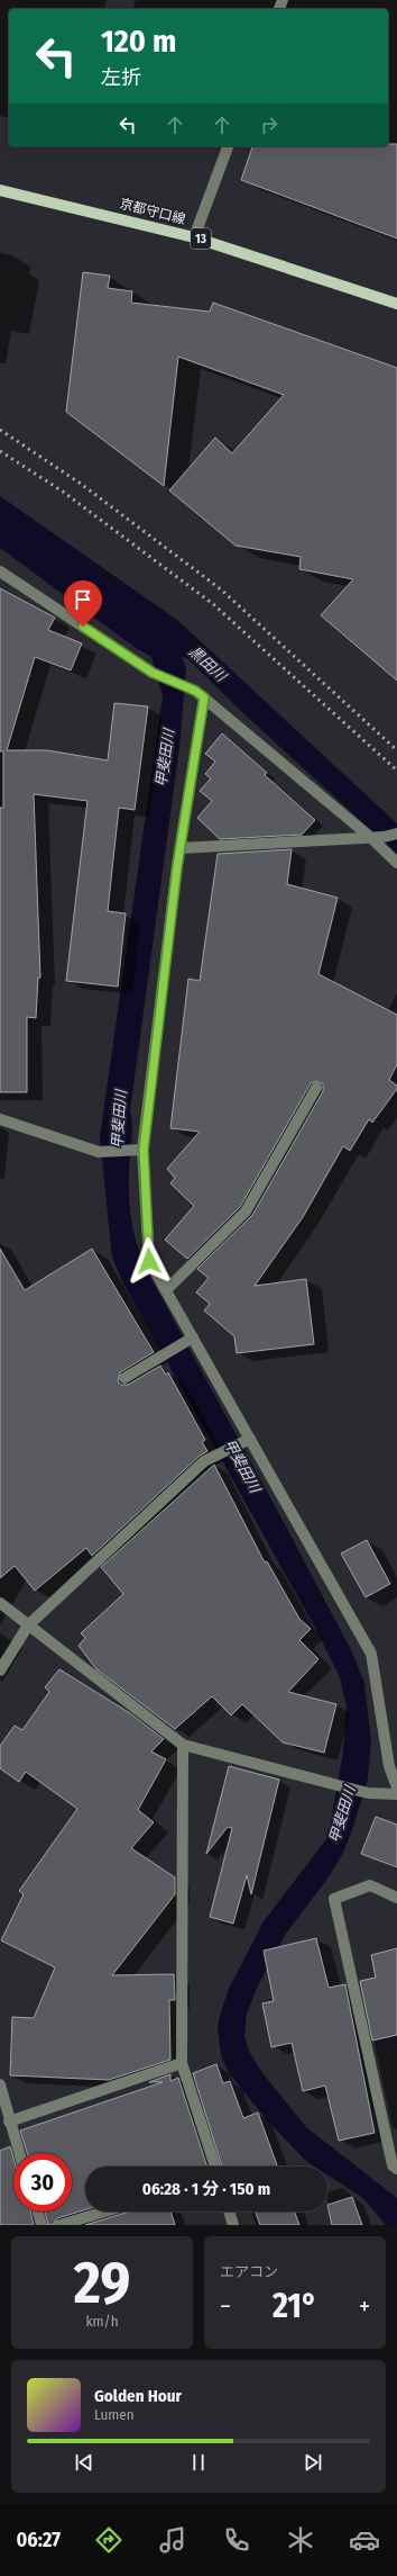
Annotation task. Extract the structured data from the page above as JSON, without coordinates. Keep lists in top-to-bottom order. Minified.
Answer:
{"streets":{"main road":["京都守口線","13"]},"water":["黒田川","甲斐田川"],"page":{"turn":["120 m","左折"],"limit":"30","trip":"06:28 · 1 分 · 150 m","tile":[["29","km/h"],"エアコン"],"heat":["−","21°","+"],"song":["Golden Hour","Lumen"],"tabs":"06:27"}}
